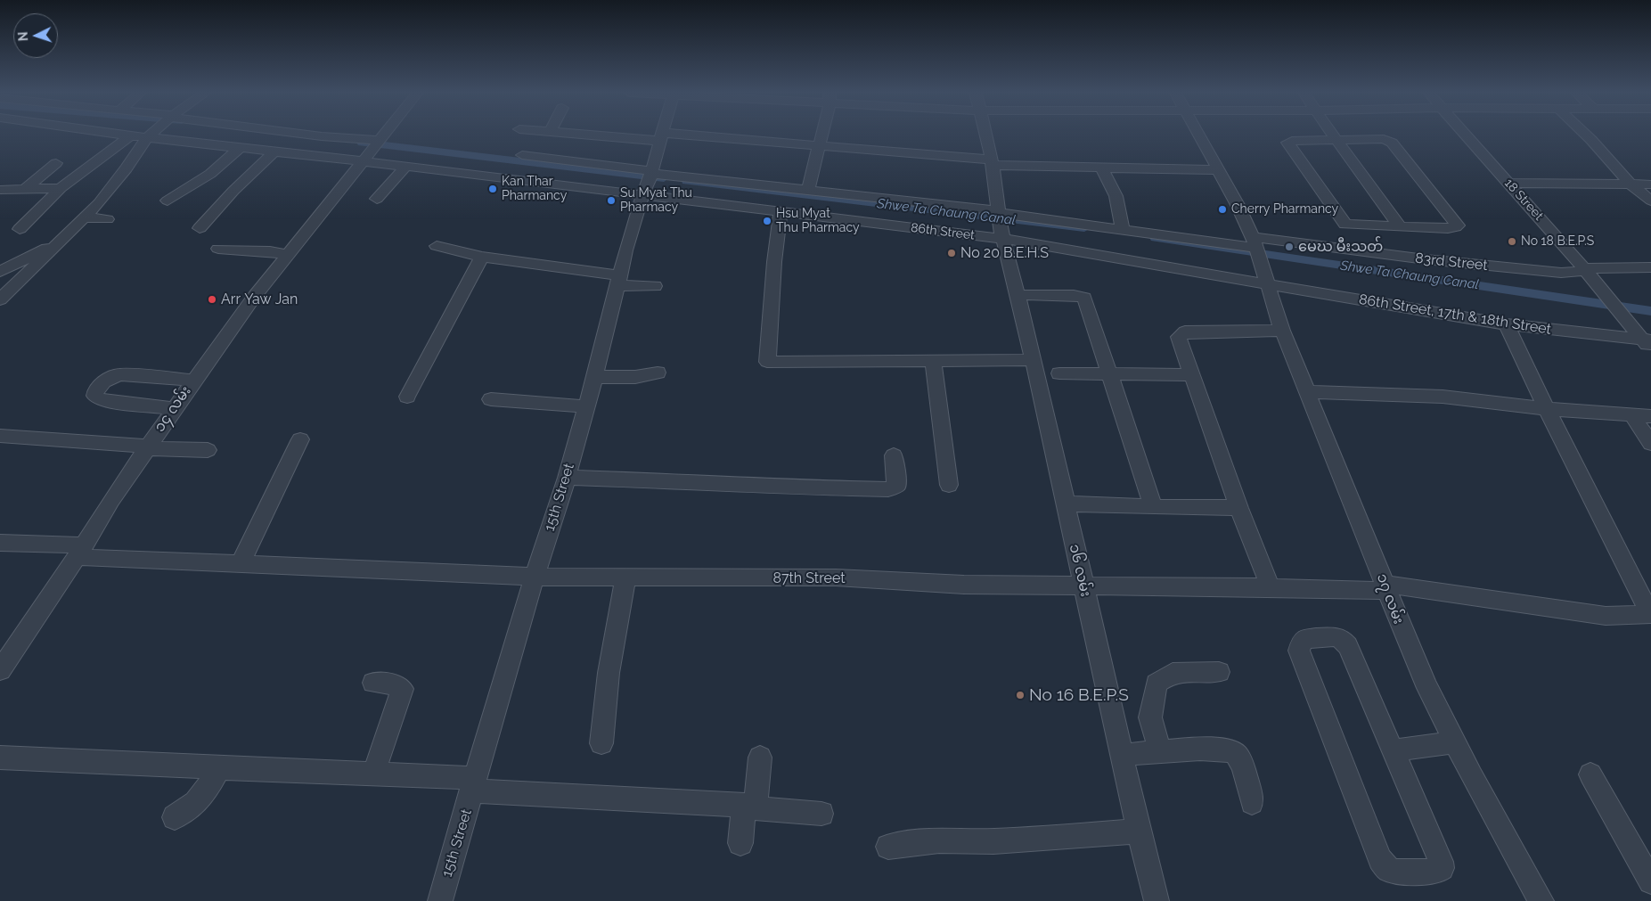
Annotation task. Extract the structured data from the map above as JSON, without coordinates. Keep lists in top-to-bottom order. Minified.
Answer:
{"streets":{"street":["18 Street","86th Street","83rd Street","86th Street, 17th & 18th Street","၁၄ လမ်း","15th Street","၁၆ လမ်း","87th Street","၁၇ လမ်း"]},"crossings":[["18 Street","83rd Street"],["18 Street","86th Street, 17th & 18th Street"],["86th Street","83rd Street"],["86th Street","86th Street, 17th & 18th Street"],["86th Street","15th Street"],["86th Street","၁၆ လမ်း"],["86th Street","၁၇ လမ်း"],["83rd Street","၁၆ လမ်း"],["83rd Street","၁၇ လမ်း"],["86th Street, 17th & 18th Street","၁၇ လမ်း"],["၁၄ လမ်း","87th Street"],["15th Street","87th Street"],["၁၆ လမ်း","87th Street"],["87th Street","၁၇ လမ်း"]],"water":["Shwe Ta Chaung Canal"],"places":["Kan Thar Pharmancy","Su Myat Thu Pharmacy","Cherry Pharmancy","Hsu Myat Thu Pharmacy","No 18 B.E.P.S","မေဃ မီးသတ်","No 20 B.E.H.S","Arr Yaw Jan","No 16 B.E.P.S"],"north":"left"}
